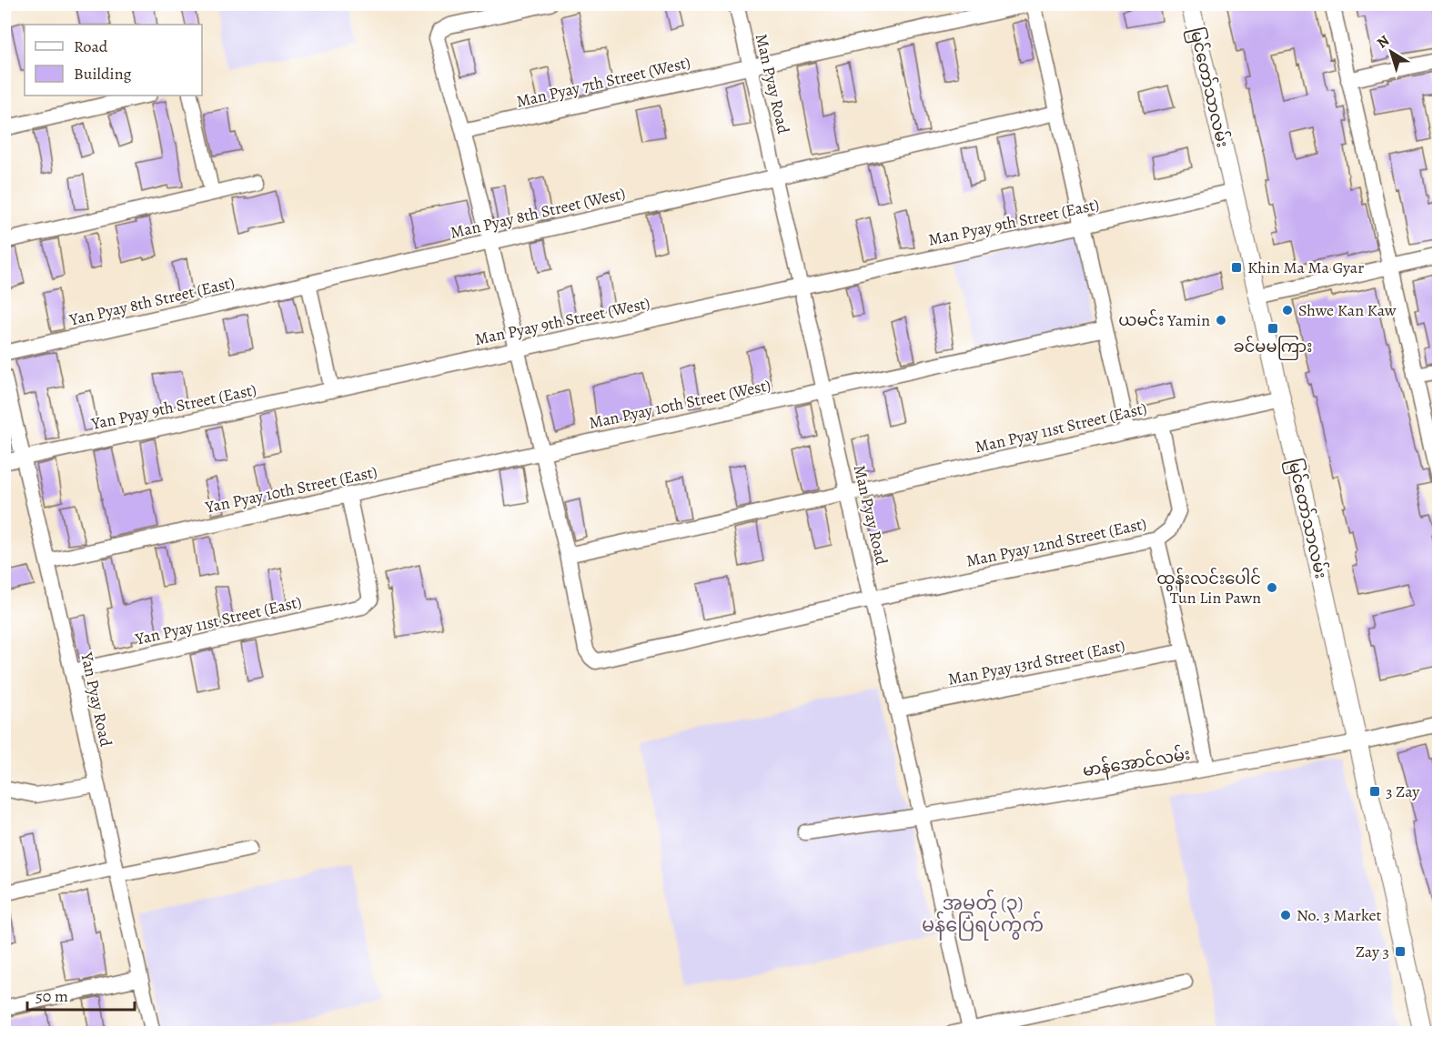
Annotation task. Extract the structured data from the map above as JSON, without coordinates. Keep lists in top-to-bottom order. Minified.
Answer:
{"streets":{"main road":["မြင်တော်သာလမ်း"],"street":["Man Pyay 7th Street (West)","Man Pyay Road","Man Pyay 8th Street (West)","Man Pyay 9th Street (East)","Yan Pyay 8th Street (East)","Man Pyay 9th Street (West)","Man Pyay 10th Street (West)","Yan Pyay 9th Street (East)","Man Pyay 11st Street (East)","Yan Pyay 10th Street (East)","Man Pyay 12nd Street (East)","Yan Pyay 11st Street (East)","Man Pyay 13rd Street (East)","Yan Pyay Road","မာန်အောင်လမ်း"]},"crossings":[["Man Pyay 7th Street (West)","Man Pyay Road"],["Man Pyay Road","Man Pyay 8th Street (West)"],["Man Pyay Road","Man Pyay 9th Street (East)"],["Man Pyay Road","Man Pyay 9th Street (West)"],["Man Pyay Road","Man Pyay 10th Street (West)"],["Man Pyay Road","Man Pyay 11st Street (East)"],["Man Pyay Road","Man Pyay 12nd Street (East)"],["Man Pyay Road","Man Pyay 13rd Street (East)"],["Man Pyay Road","မာန်အောင်လမ်း"],["မြင်တော်သာလမ်း","Man Pyay 9th Street (East)"],["မြင်တော်သာလမ်း","Man Pyay 11st Street (East)"],["မြင်တော်သာလမ်း","မာန်အောင်လမ်း"],["Man Pyay 8th Street (West)","Yan Pyay 8th Street (East)"],["Man Pyay 9th Street (East)","Man Pyay 9th Street (West)"],["Man Pyay 9th Street (West)","Yan Pyay 9th Street (East)"],["Man Pyay 10th Street (West)","Yan Pyay 10th Street (East)"],["Yan Pyay 9th Street (East)","Yan Pyay Road"],["Man Pyay 11st Street (East)","Man Pyay 12nd Street (East)"],["Yan Pyay 10th Street (East)","Yan Pyay 11st Street (East)"],["Yan Pyay 10th Street (East)","Yan Pyay Road"],["Yan Pyay 11st Street (East)","Yan Pyay Road"]],"districts":["အမှတ် (၃) မန်ပြေရပ်ကွက်"],"places":{"transit":["Khin Ma Ma Gyar","ခင်မမကြား","3 Zay","Zay 3"],"other":["Shwe Kan Kaw","ယမင်း Yamin","ထွန်းလင်းပေါင် Tun Lin Pawn","No. 3 Market"]},"legend":["Road","Building"],"scale_bar":"50 m","north":"top left"}
